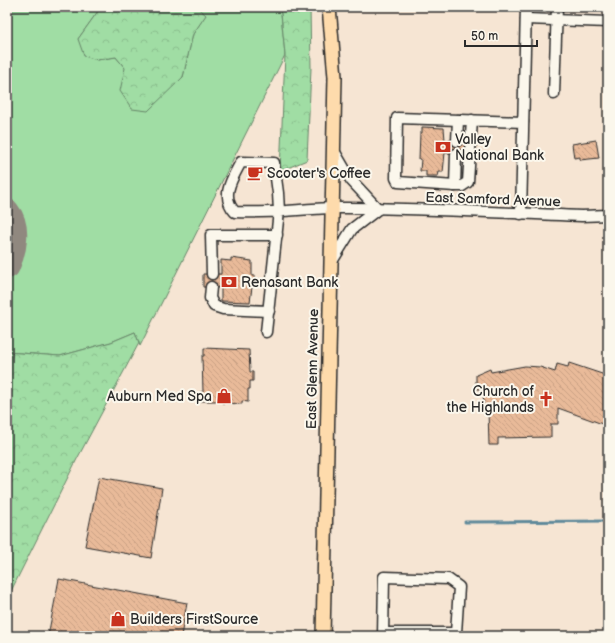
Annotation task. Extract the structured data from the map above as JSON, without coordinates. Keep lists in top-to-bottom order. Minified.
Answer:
{"streets":{"main road":["East Glenn Avenue"],"street":["East Samford Avenue"]},"crossings":[["East Samford Avenue","East Glenn Avenue"]],"places":{"bank":["Valley National Bank","Renasant Bank"],"cafe":["Scooter's Coffee"],"shop":["Auburn Med Spa","Builders FirstSource"],"church":["Church of the Highlands"]},"scale_bar":"50 m"}
